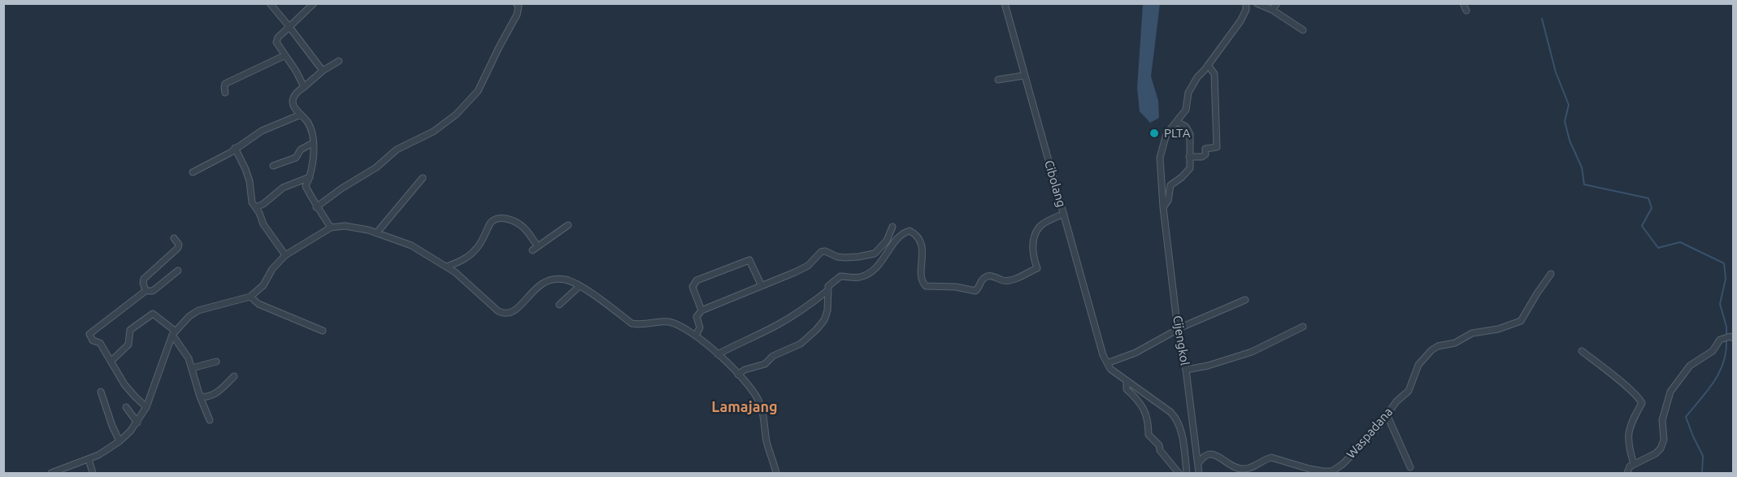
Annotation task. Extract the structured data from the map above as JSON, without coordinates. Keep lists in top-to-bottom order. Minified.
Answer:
{"streets":{"street":["Cibolang","Cijengkol","Waspadana"]},"crossings":[["Cijengkol","Waspadana"]],"districts":["Lamajang"],"places":["PLTA"]}
